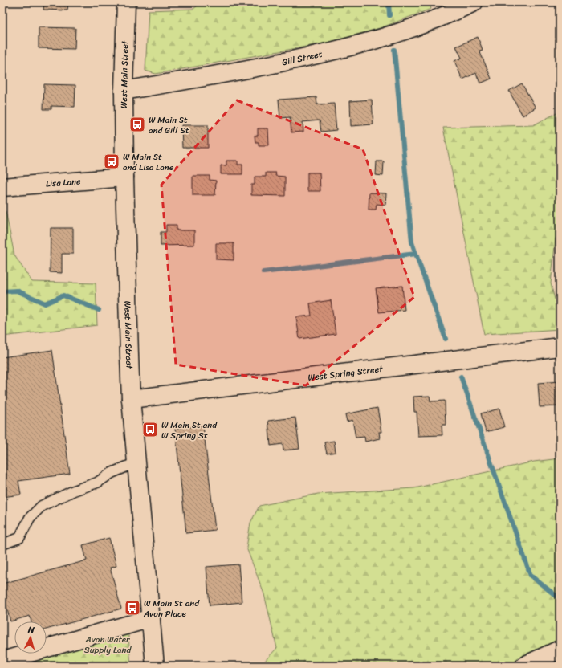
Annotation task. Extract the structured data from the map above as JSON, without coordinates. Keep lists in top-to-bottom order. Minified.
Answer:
{"streets":{"street":["Gill Street","West Main Street","Lisa Lane","West Spring Street"]},"crossings":[["Gill Street","West Main Street"],["West Main Street","Lisa Lane"],["West Main Street","West Spring Street"]],"parks":["Avon Water Supply Land"],"places":{"bus stop":["W Main St and Gill St","W Main St and Lisa Lane","W Main St and W Spring St","W Main St and Avon Place"]},"north":"top"}
